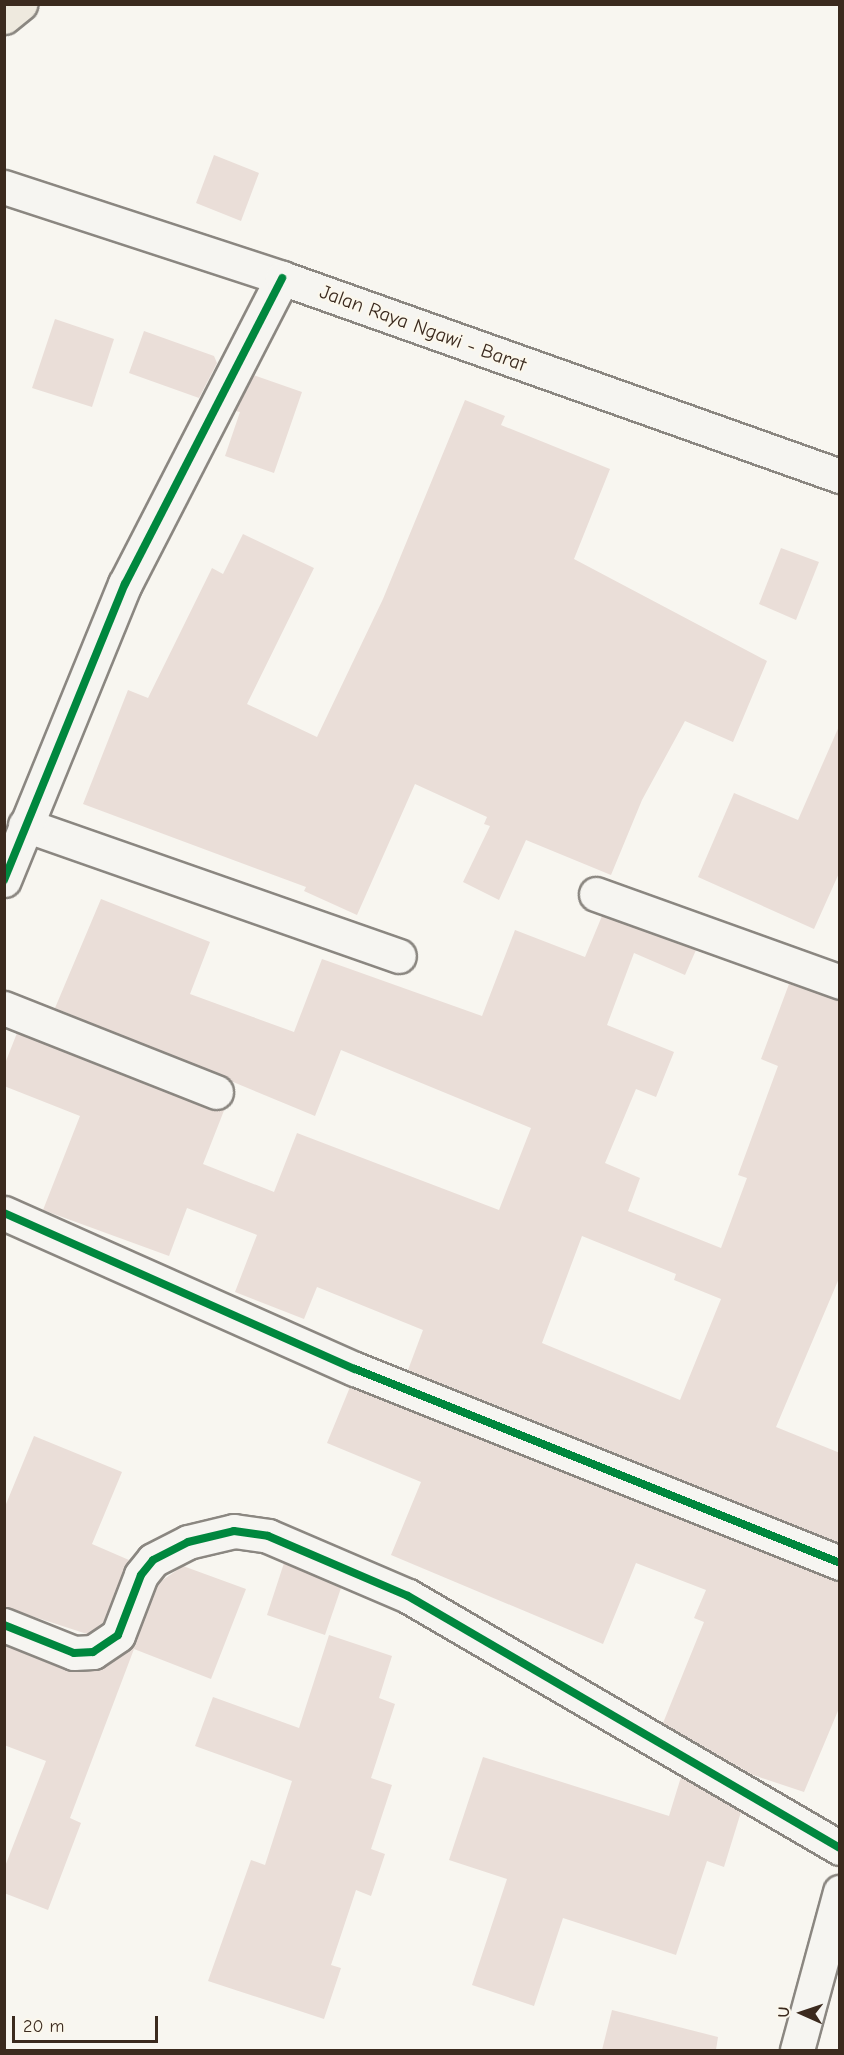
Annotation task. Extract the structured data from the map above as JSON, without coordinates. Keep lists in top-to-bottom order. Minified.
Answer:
{"streets":{"street":["Jalan Raya Ngawi - Barat"]},"scale_bar":"20 m","north":"left"}
